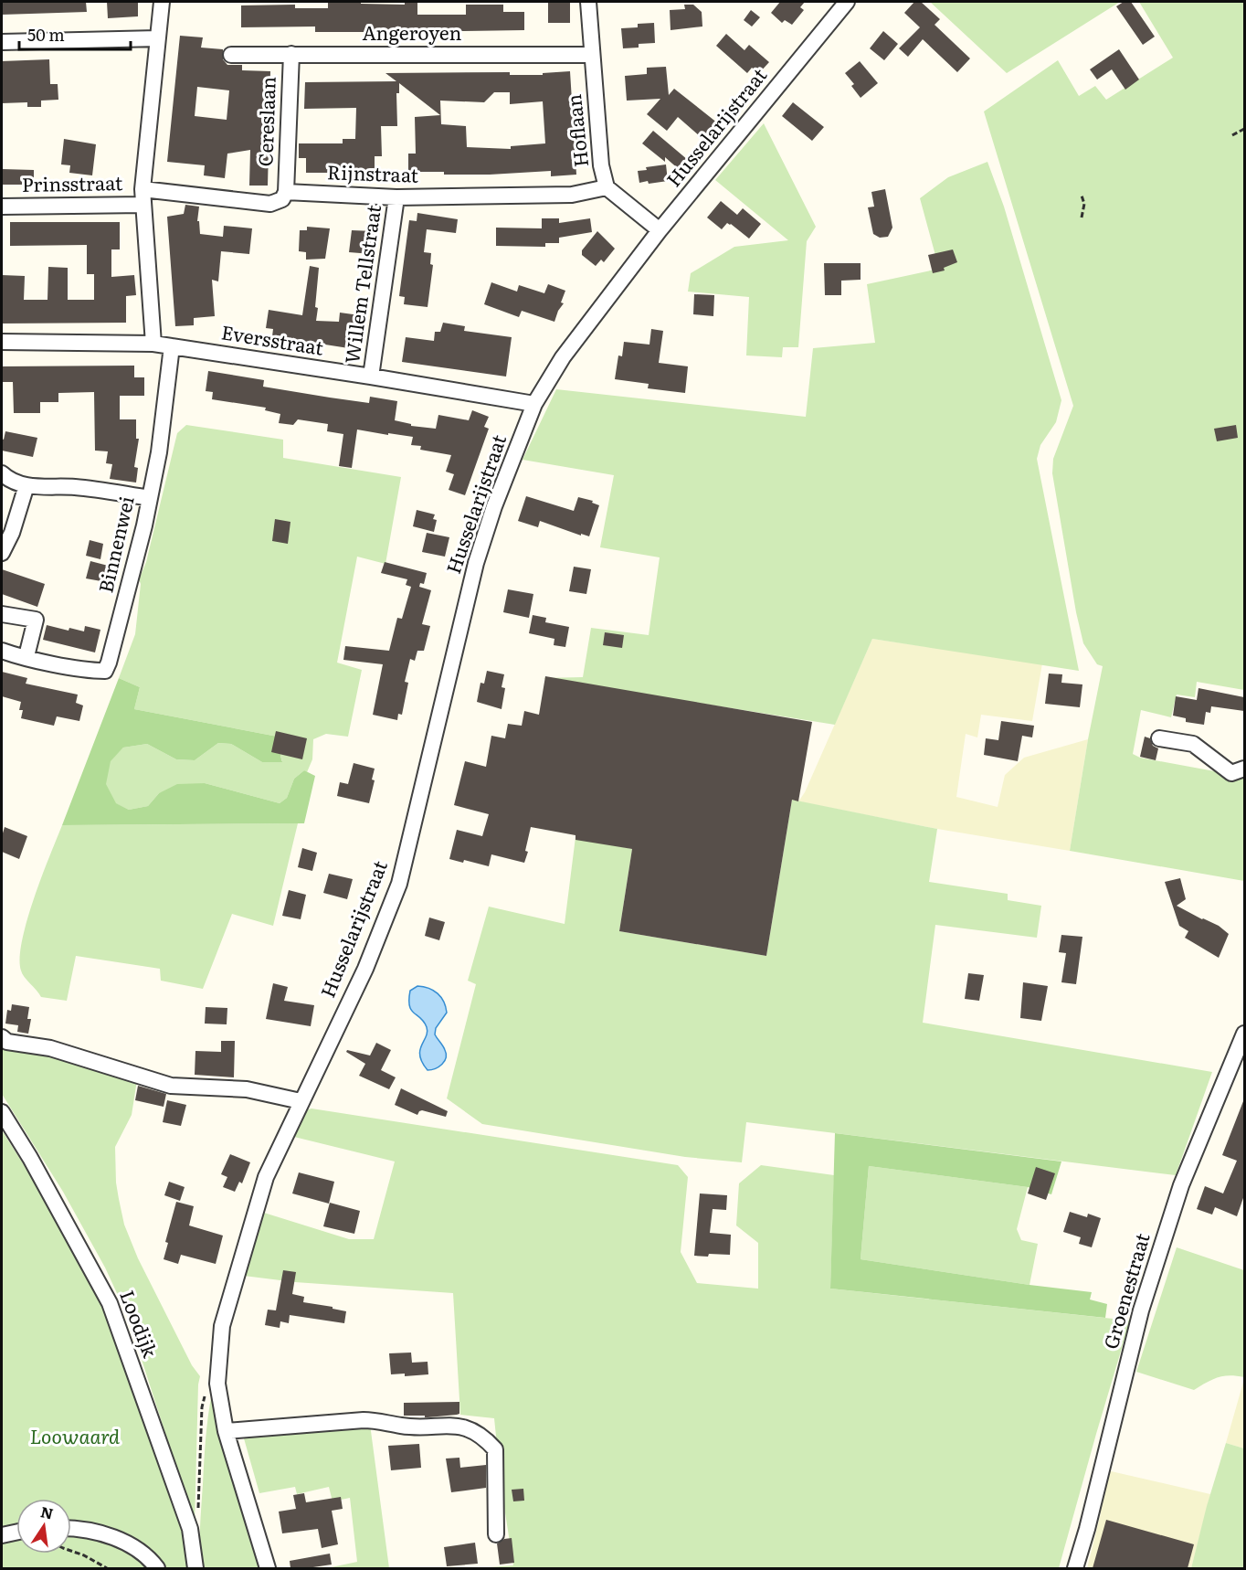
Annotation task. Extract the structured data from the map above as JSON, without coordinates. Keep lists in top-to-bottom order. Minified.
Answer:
{"streets":{"street":["Angeroyen","Cereslaan","Husselarijstraat","Hoflaan","Rijnstraat","Prinsstraat","Willem Tellstraat","Eversstraat","Binnenwei","Groenestraat","Loodijk"]},"crossings":[["Angeroyen","Cereslaan"],["Angeroyen","Hoflaan"],["Cereslaan","Rijnstraat"],["Husselarijstraat","Hoflaan"],["Husselarijstraat","Eversstraat"],["Hoflaan","Rijnstraat"],["Rijnstraat","Prinsstraat"],["Rijnstraat","Willem Tellstraat"],["Willem Tellstraat","Eversstraat"],["Eversstraat","Binnenwei"]],"parks":["Loowaard"],"scale_bar":"50 m","north":"top"}
